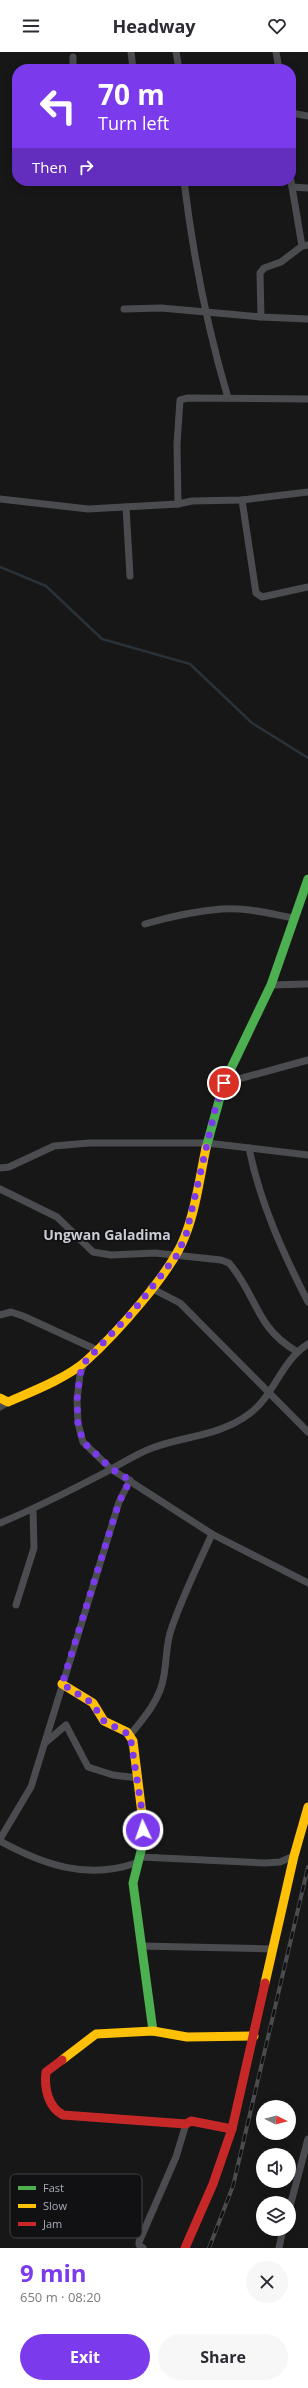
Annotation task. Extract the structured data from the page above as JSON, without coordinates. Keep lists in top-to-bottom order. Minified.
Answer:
{"districts":["Ungwan Galadima"],"legend":["Fast","Slow","Jam"],"north":"right","page":{"header":"Headway","turn":["70 m","Turn left"],"then":"Then","heading":["9 min","650 m · 08:20"],"buttons":["Exit","Share"]}}
